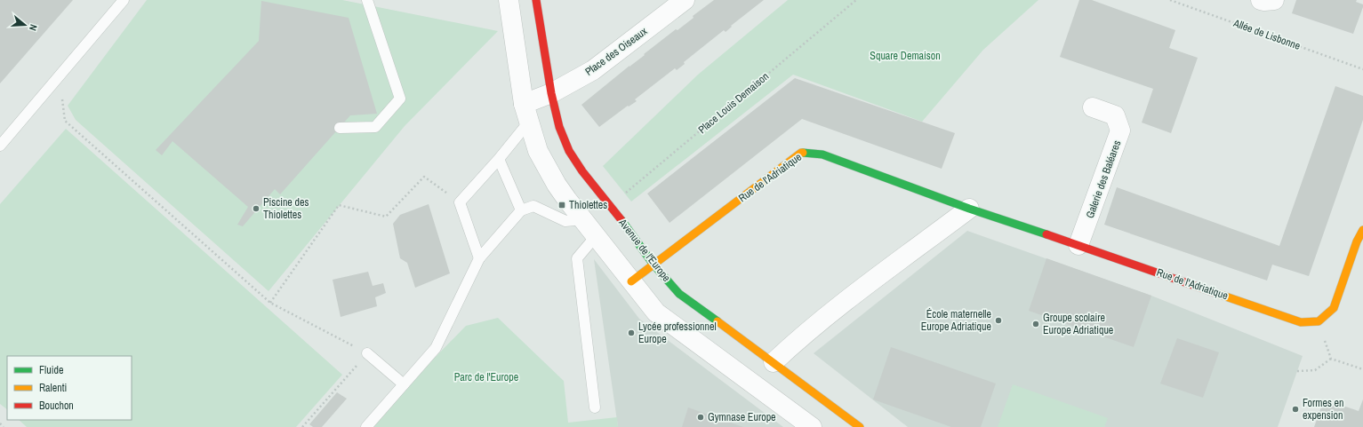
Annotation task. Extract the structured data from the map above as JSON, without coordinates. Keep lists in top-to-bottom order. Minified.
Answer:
{"streets":{"street":["Place des Oiseaux","Rue de l'Adriatique","Galerie des Baléares","Avenue de l'Europe"],"path":["Allée de Lisbonne","Place Louis Demaison"]},"crossings":[["Place des Oiseaux","Avenue de l'Europe"],["Place Louis Demaison","Avenue de l'Europe"],["Rue de l'Adriatique","Galerie des Baléares"],["Rue de l'Adriatique","Avenue de l'Europe"]],"parks":["Square Demaison","Parc de l'Europe"],"places":{"transit":["Thiolettes"],"other":["Piscine des Thiolettes","École maternelle Europe Adriatique","Groupe scolaire Europe Adriatique","Lycée professionnel Europe","Formes en expension","Gymnase Europe"]},"legend":["Fluide","Ralenti","Bouchon"],"north":"right"}
